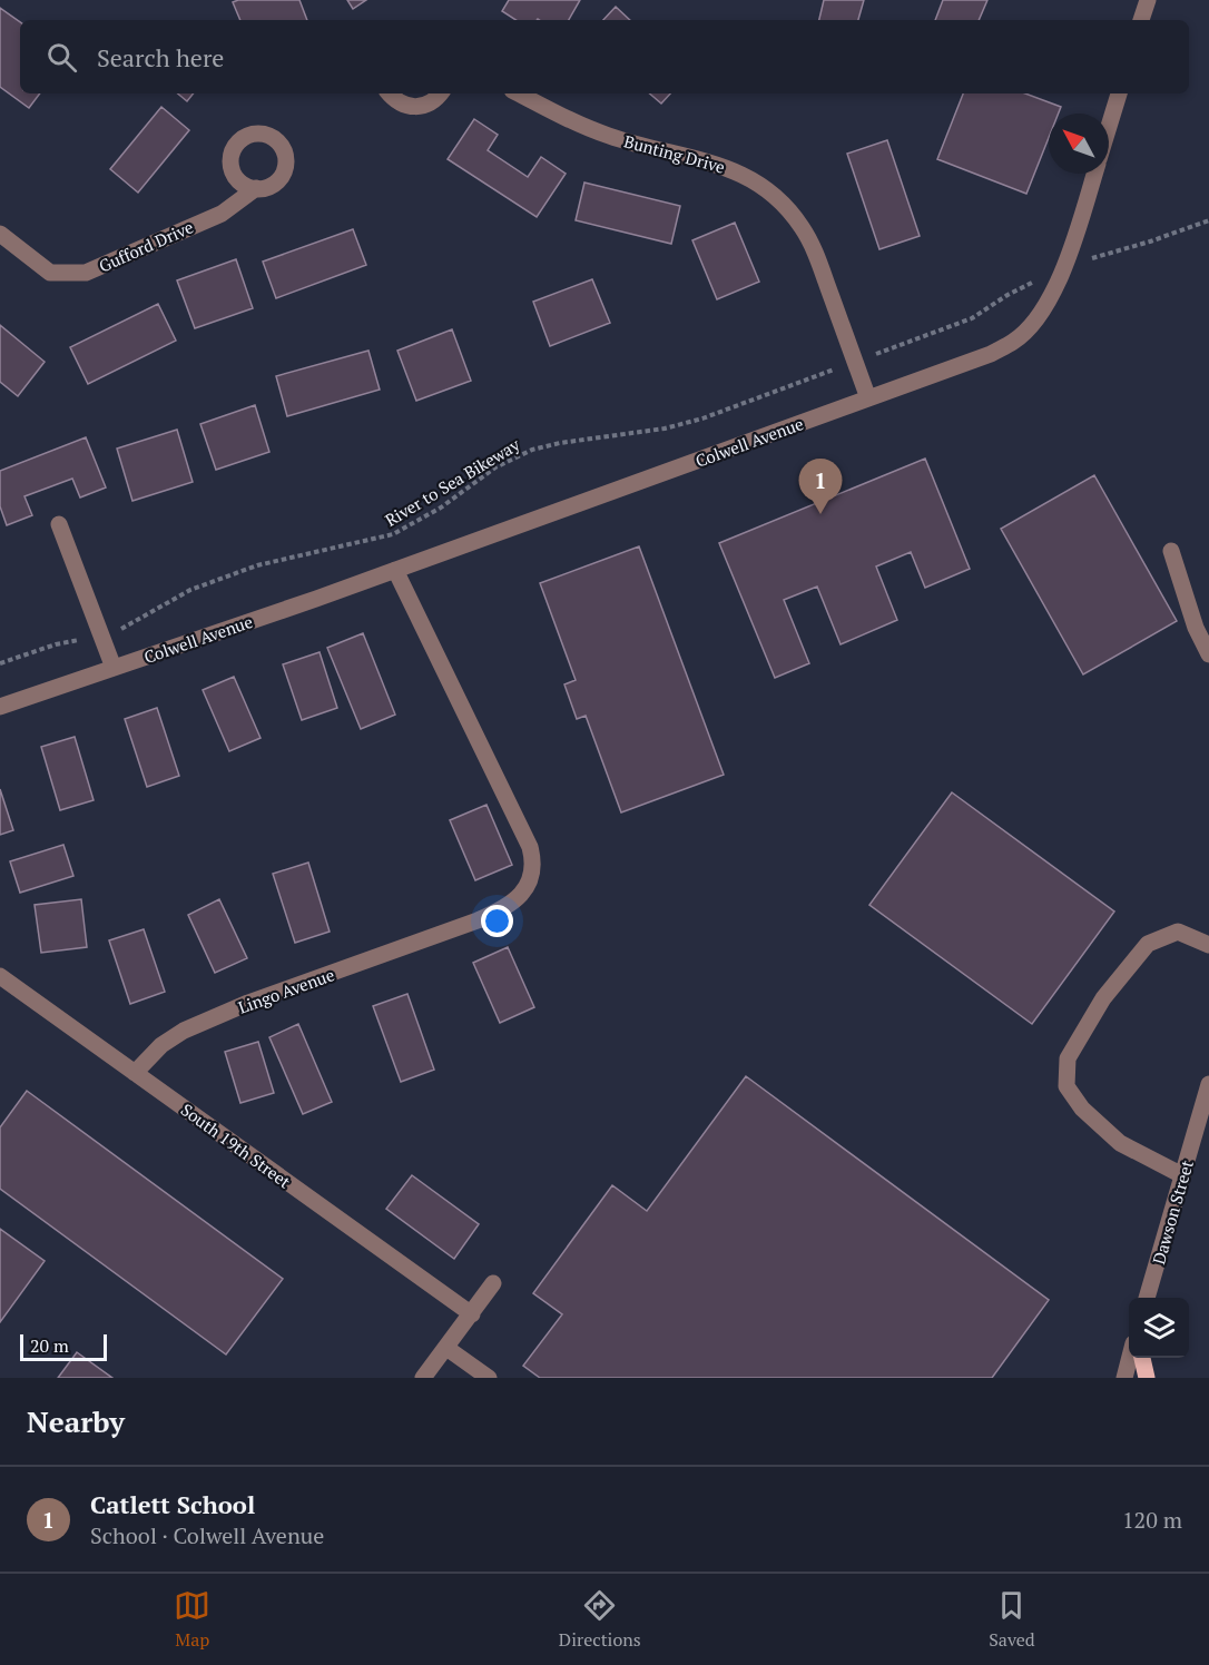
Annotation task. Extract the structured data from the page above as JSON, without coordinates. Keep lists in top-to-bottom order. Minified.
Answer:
{"streets":{"street":["Bunting Drive","Gufford Drive","Colwell Avenue","Lingo Avenue","South 19th Street","Dawson Street"],"path":["River to Sea Bikeway"]},"crossings":[["Bunting Drive","Colwell Avenue"],["Bunting Drive","River to Sea Bikeway"],["Colwell Avenue","River to Sea Bikeway"],["Colwell Avenue","Lingo Avenue"],["Lingo Avenue","South 19th Street"]],"scale_bar":"20 m","north":"top left","page":{"search":"Search here","pins":"1","scale":"20 m","heading":"Nearby","list":[{"mark":"1","name":"Catlett School","note":"School · Colwell Avenue","value":"120 m"}],"nav":["Map","Directions","Saved"]}}
